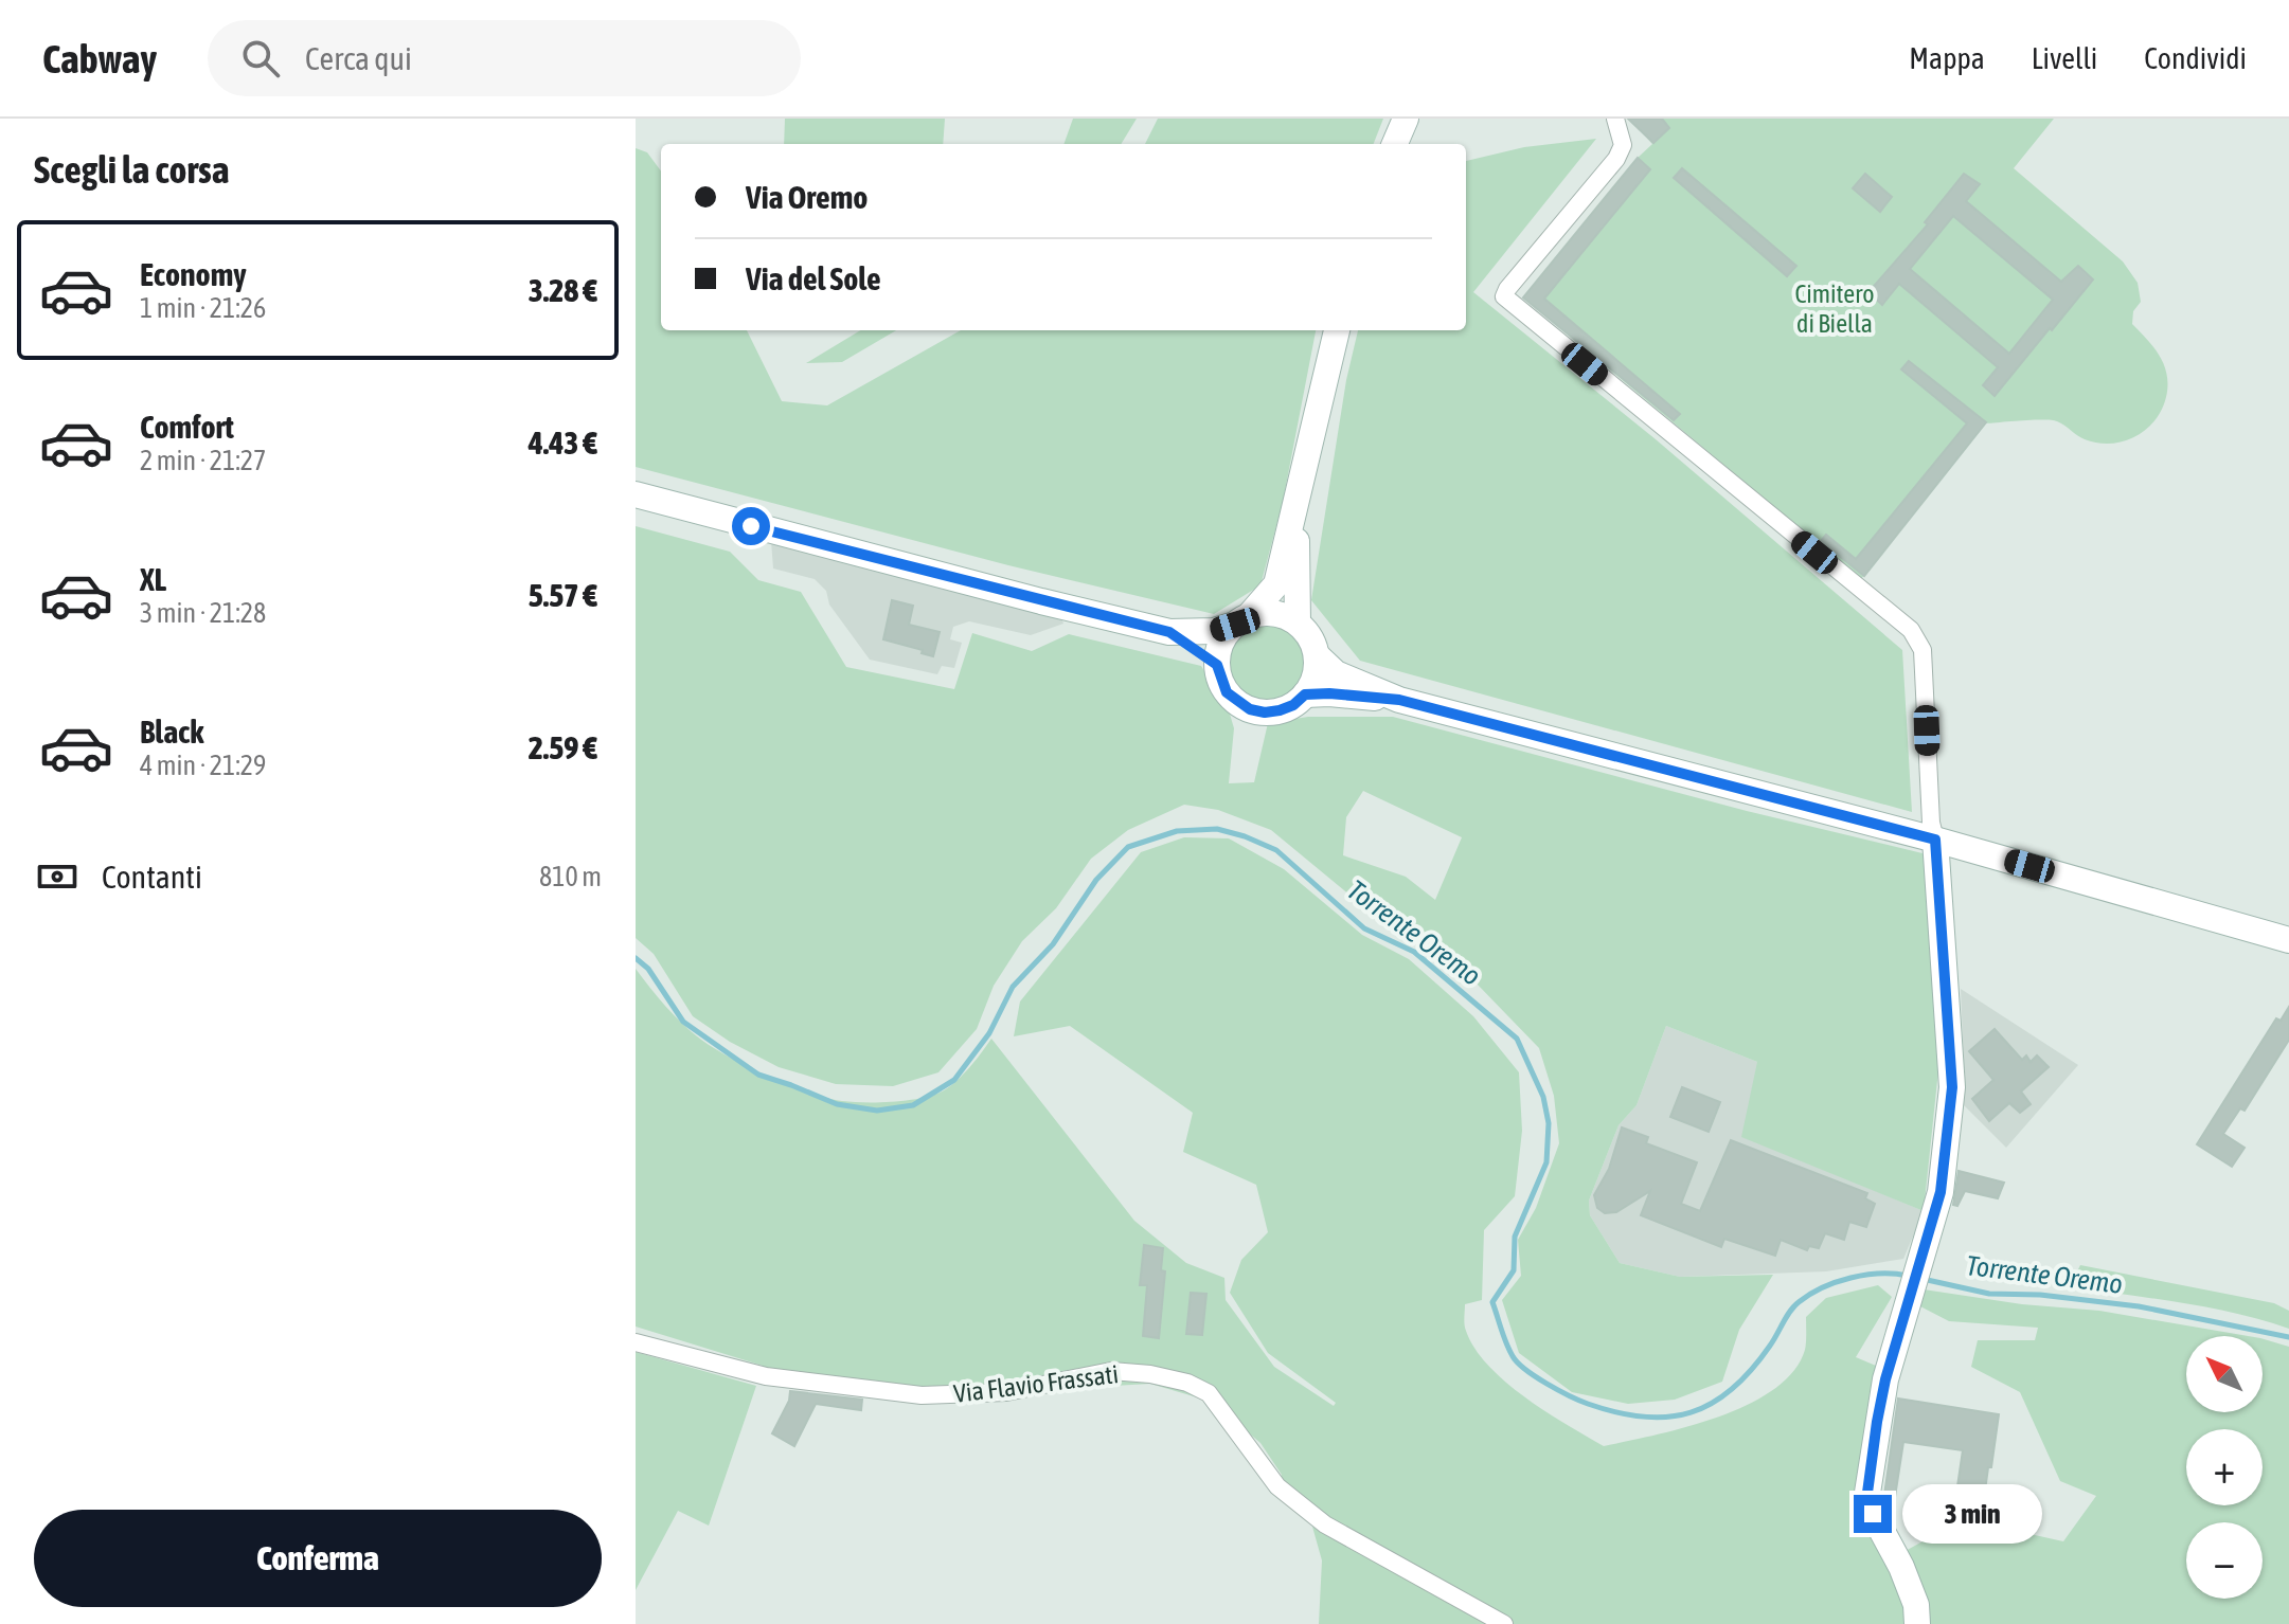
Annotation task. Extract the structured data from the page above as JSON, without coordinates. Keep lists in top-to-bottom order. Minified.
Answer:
{"streets":{"street":["Via Flavio Frassati"]},"water":["Torrente Oremo"],"parks":["Cimitero di Biella"],"north":"top left","page":{"header":"Cabway","search":"Cerca qui","nav":["Mappa","Livelli","Condividi"],"heading":"Scegli la corsa","banner":["Via Oremo","Via del Sole"],"list":[{"name":"Economy","note":"1 min · 21:26","value":"3.28 €"},{"name":"Comfort","note":"2 min · 21:27","value":"4.43 €"},{"name":"XL","note":"3 min · 21:28","value":"5.57 €"},{"name":"Black","note":"4 min · 21:29","value":"2.59 €"}],"pay":["Contanti","810 m"],"map_buttons":["+","−"],"bubble":"3 min","buttons":"Conferma"}}
